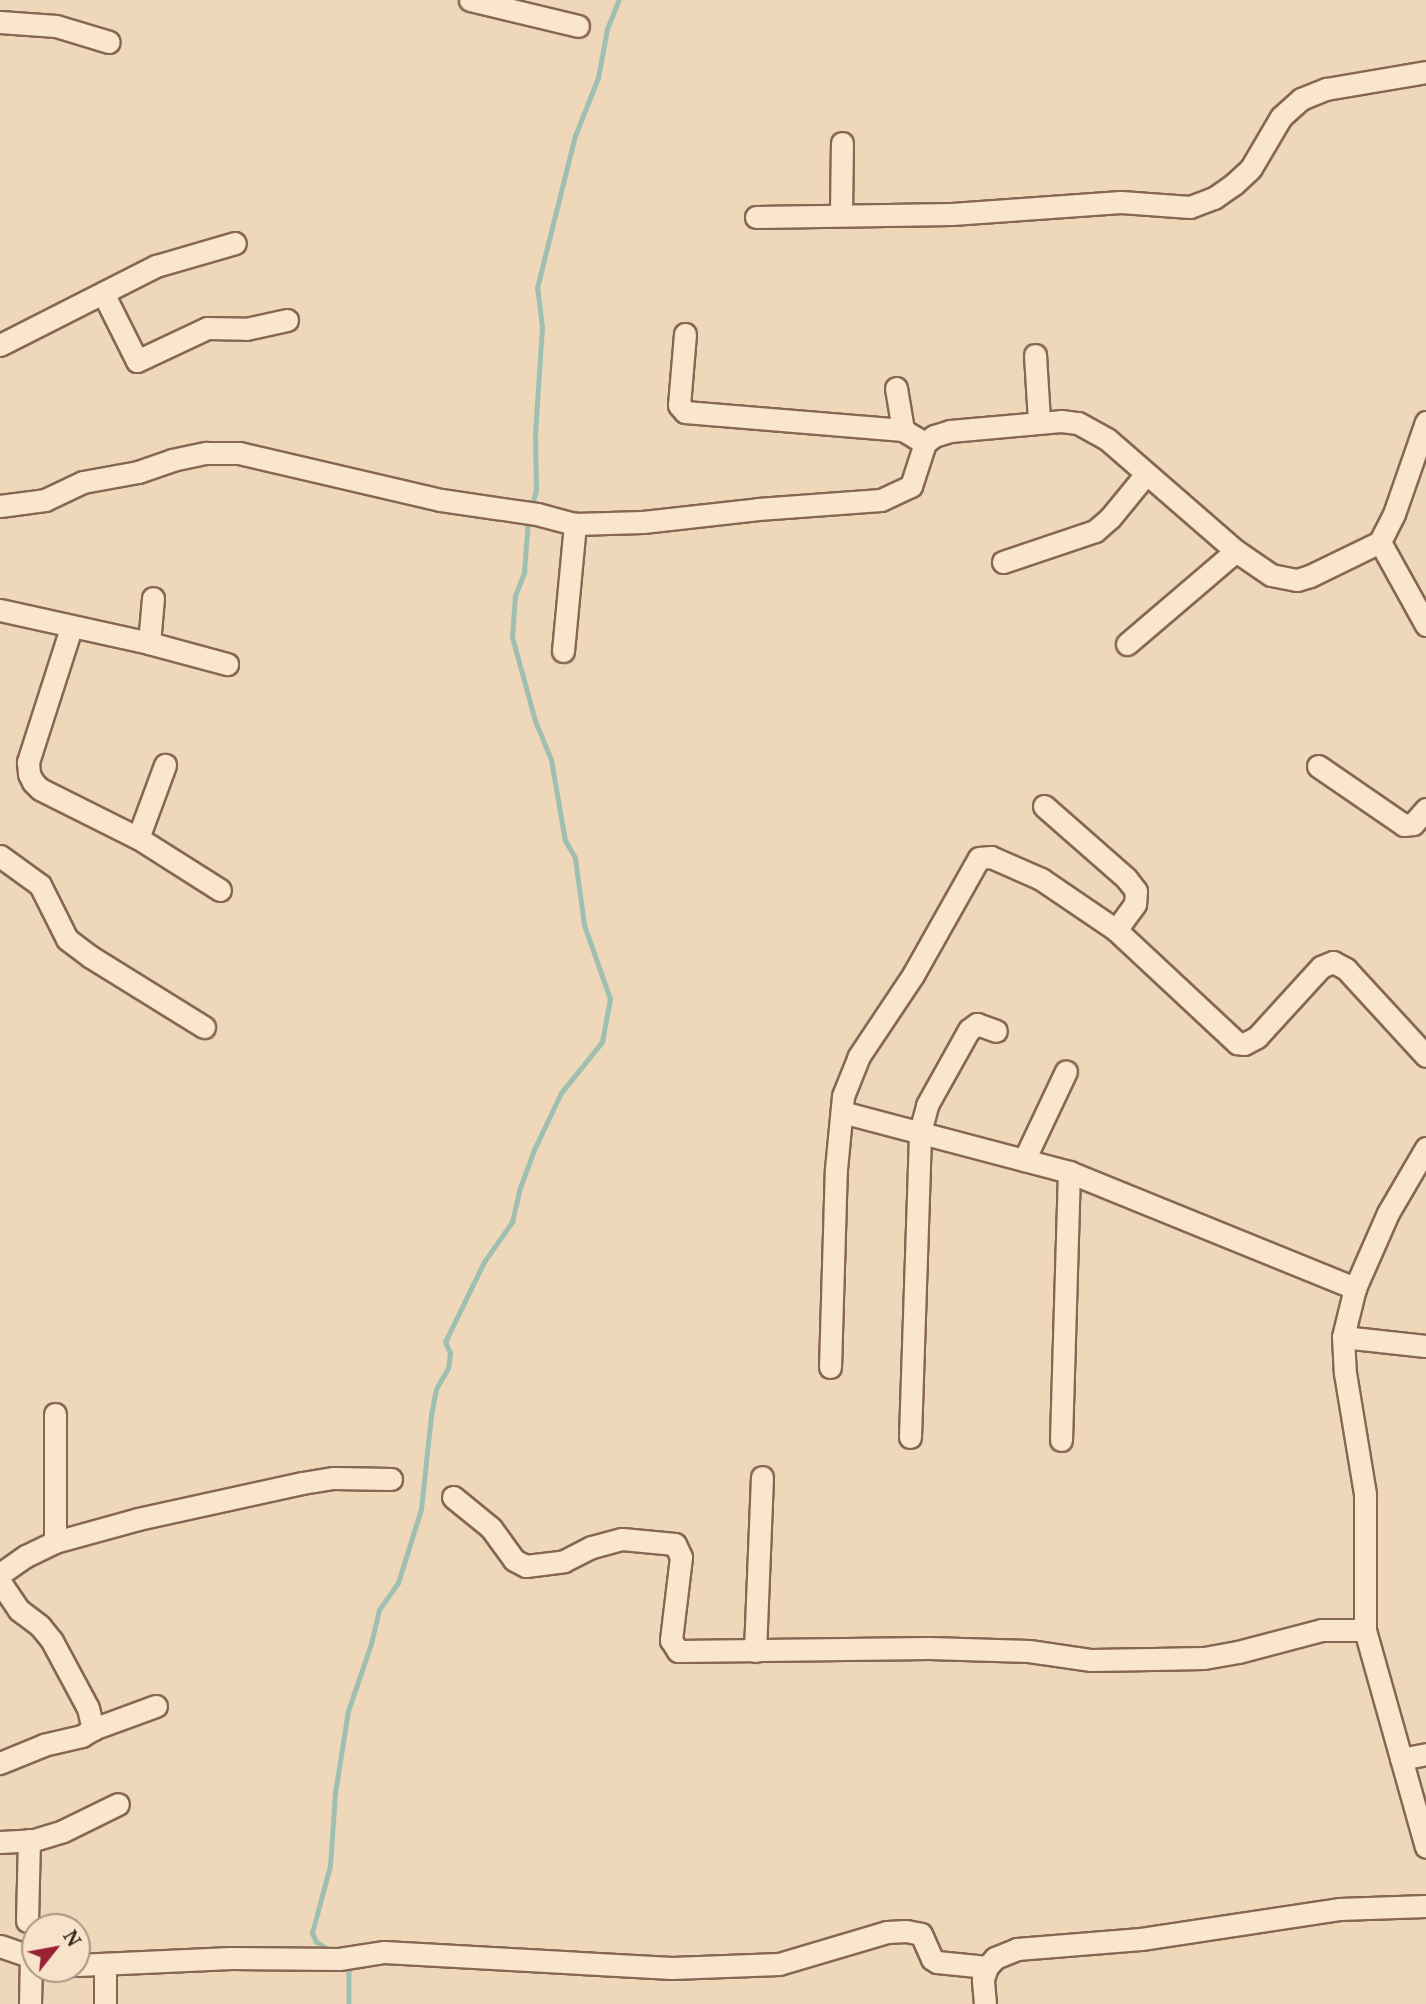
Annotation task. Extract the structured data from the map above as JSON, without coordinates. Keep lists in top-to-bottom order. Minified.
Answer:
{"north":"top right"}
